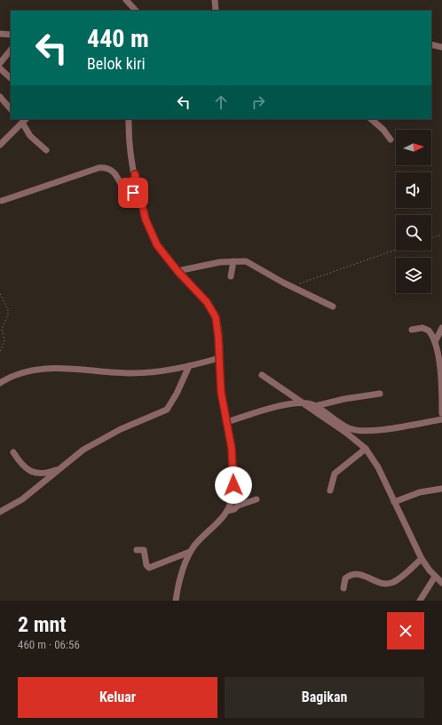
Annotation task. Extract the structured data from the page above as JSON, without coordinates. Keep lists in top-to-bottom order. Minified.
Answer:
{"north":"right","page":{"turn":["440 m","Belok kiri"],"heading":["2 mnt","460 m · 06:56"],"buttons":["Keluar","Bagikan"]}}
